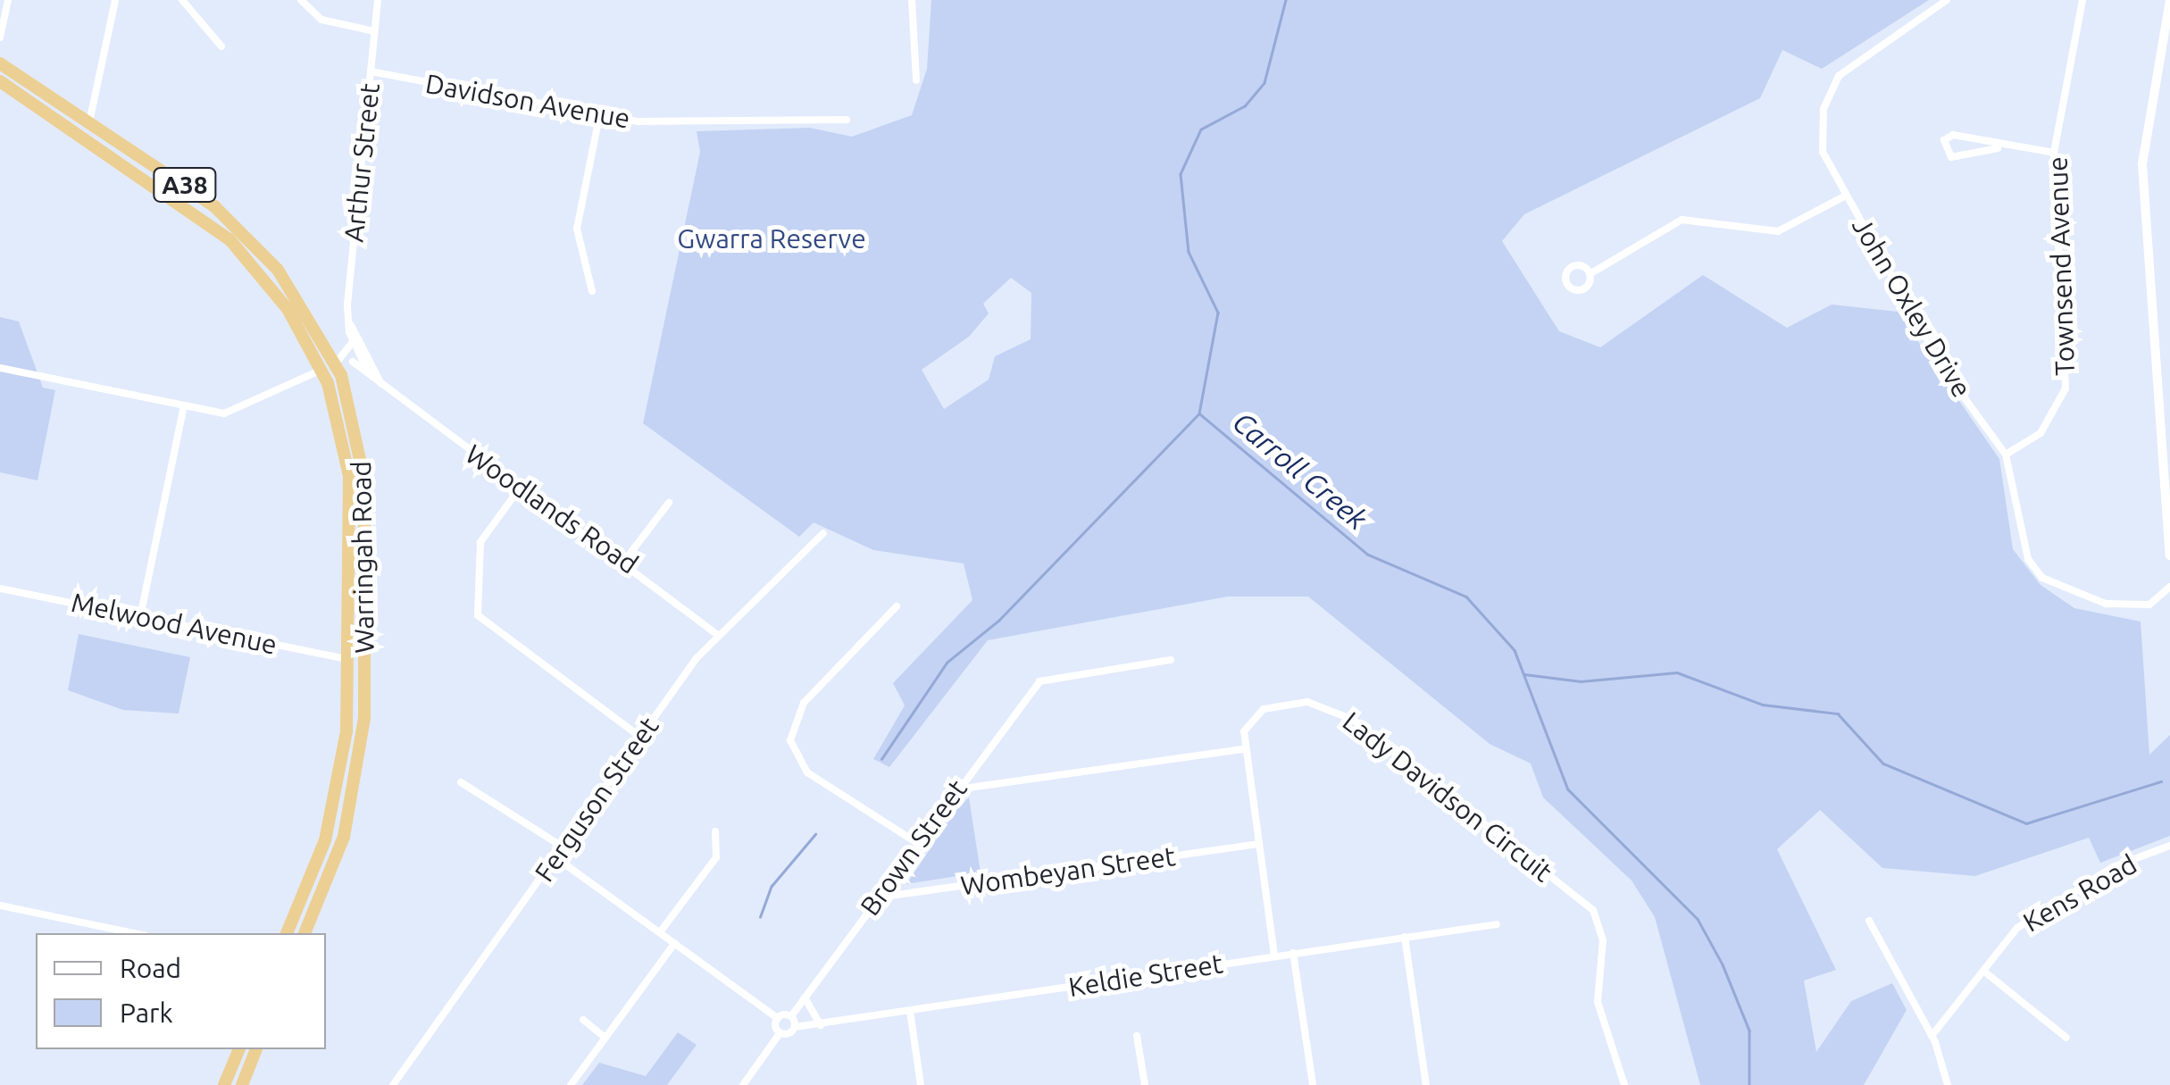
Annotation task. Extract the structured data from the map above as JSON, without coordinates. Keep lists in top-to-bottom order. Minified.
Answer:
{"streets":{"highway":["A38","Warringah Road"],"street":["Davidson Avenue","Arthur Street","Townsend Avenue","John Oxley Drive","Woodlands Road","Melwood Avenue","Lady Davidson Circuit","Ferguson Street","Brown Street","Wombeyan Street","Kens Road","Keldie Street"]},"crossings":[["Davidson Avenue","Arthur Street"],["Arthur Street","Woodlands Road"],["Townsend Avenue","John Oxley Drive"],["Woodlands Road","Ferguson Street"],["Warringah Road","Melwood Avenue"],["Brown Street","Wombeyan Street"]],"water":["Carroll Creek"],"parks":["Gwarra Reserve"],"legend":["Road","Park"]}
